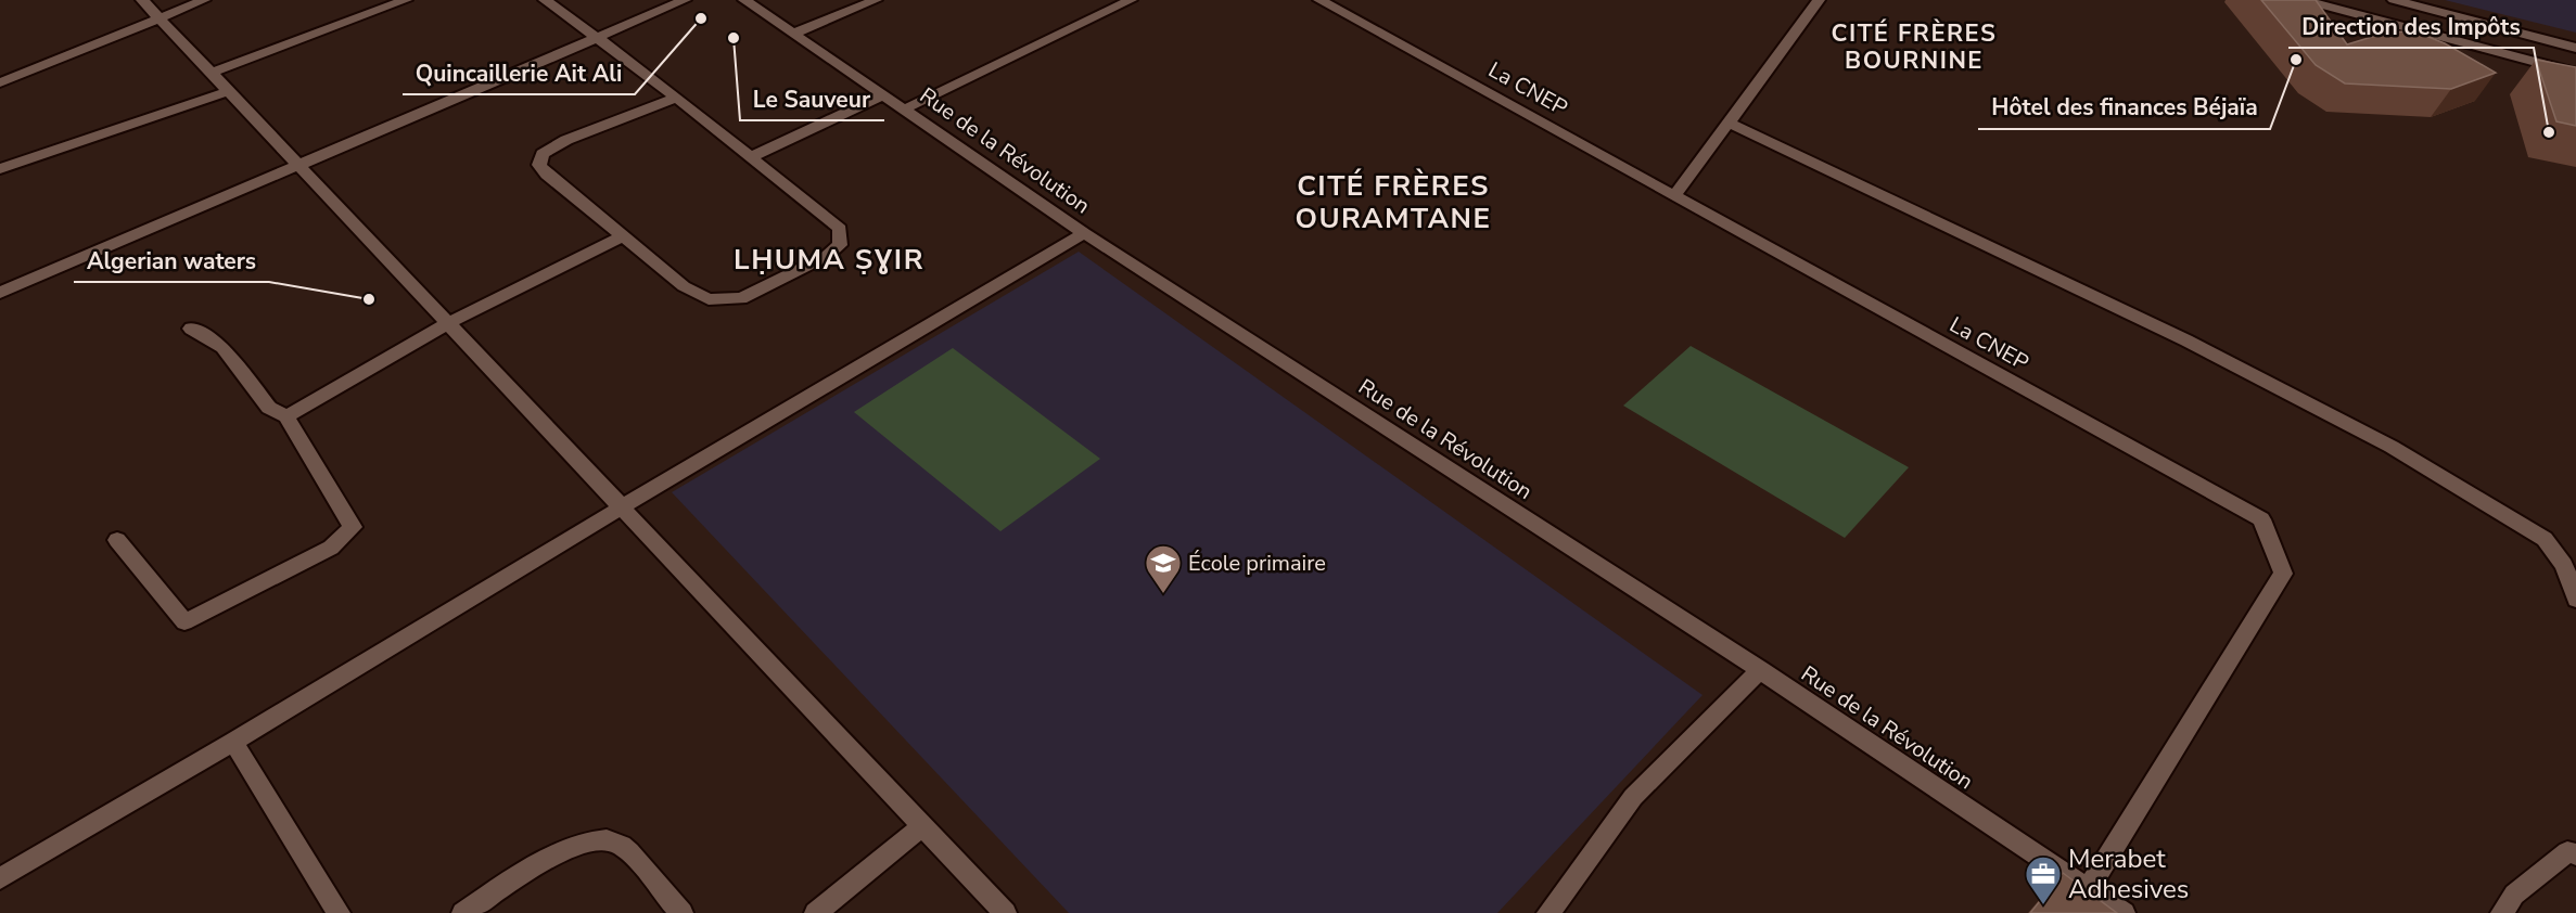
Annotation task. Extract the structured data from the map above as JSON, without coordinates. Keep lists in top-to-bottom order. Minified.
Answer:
{"streets":{"street":["La CNEP","Rue de la Révolution"]},"crossings":[["La CNEP","Rue de la Révolution"]],"districts":["CITÉ FRÈRES BOURNINE","CITÉ FRÈRES OURAMTANE","LḤUMA ṢƔIR"],"places":{"other":["Quincaillerie Ait Ali","Le Sauveur","Hôtel des finances Béjaïa","Direction des Impôts","Algerian waters"],"school or university":["École primaire"],"office":["Merabet Adhesives"]}}
